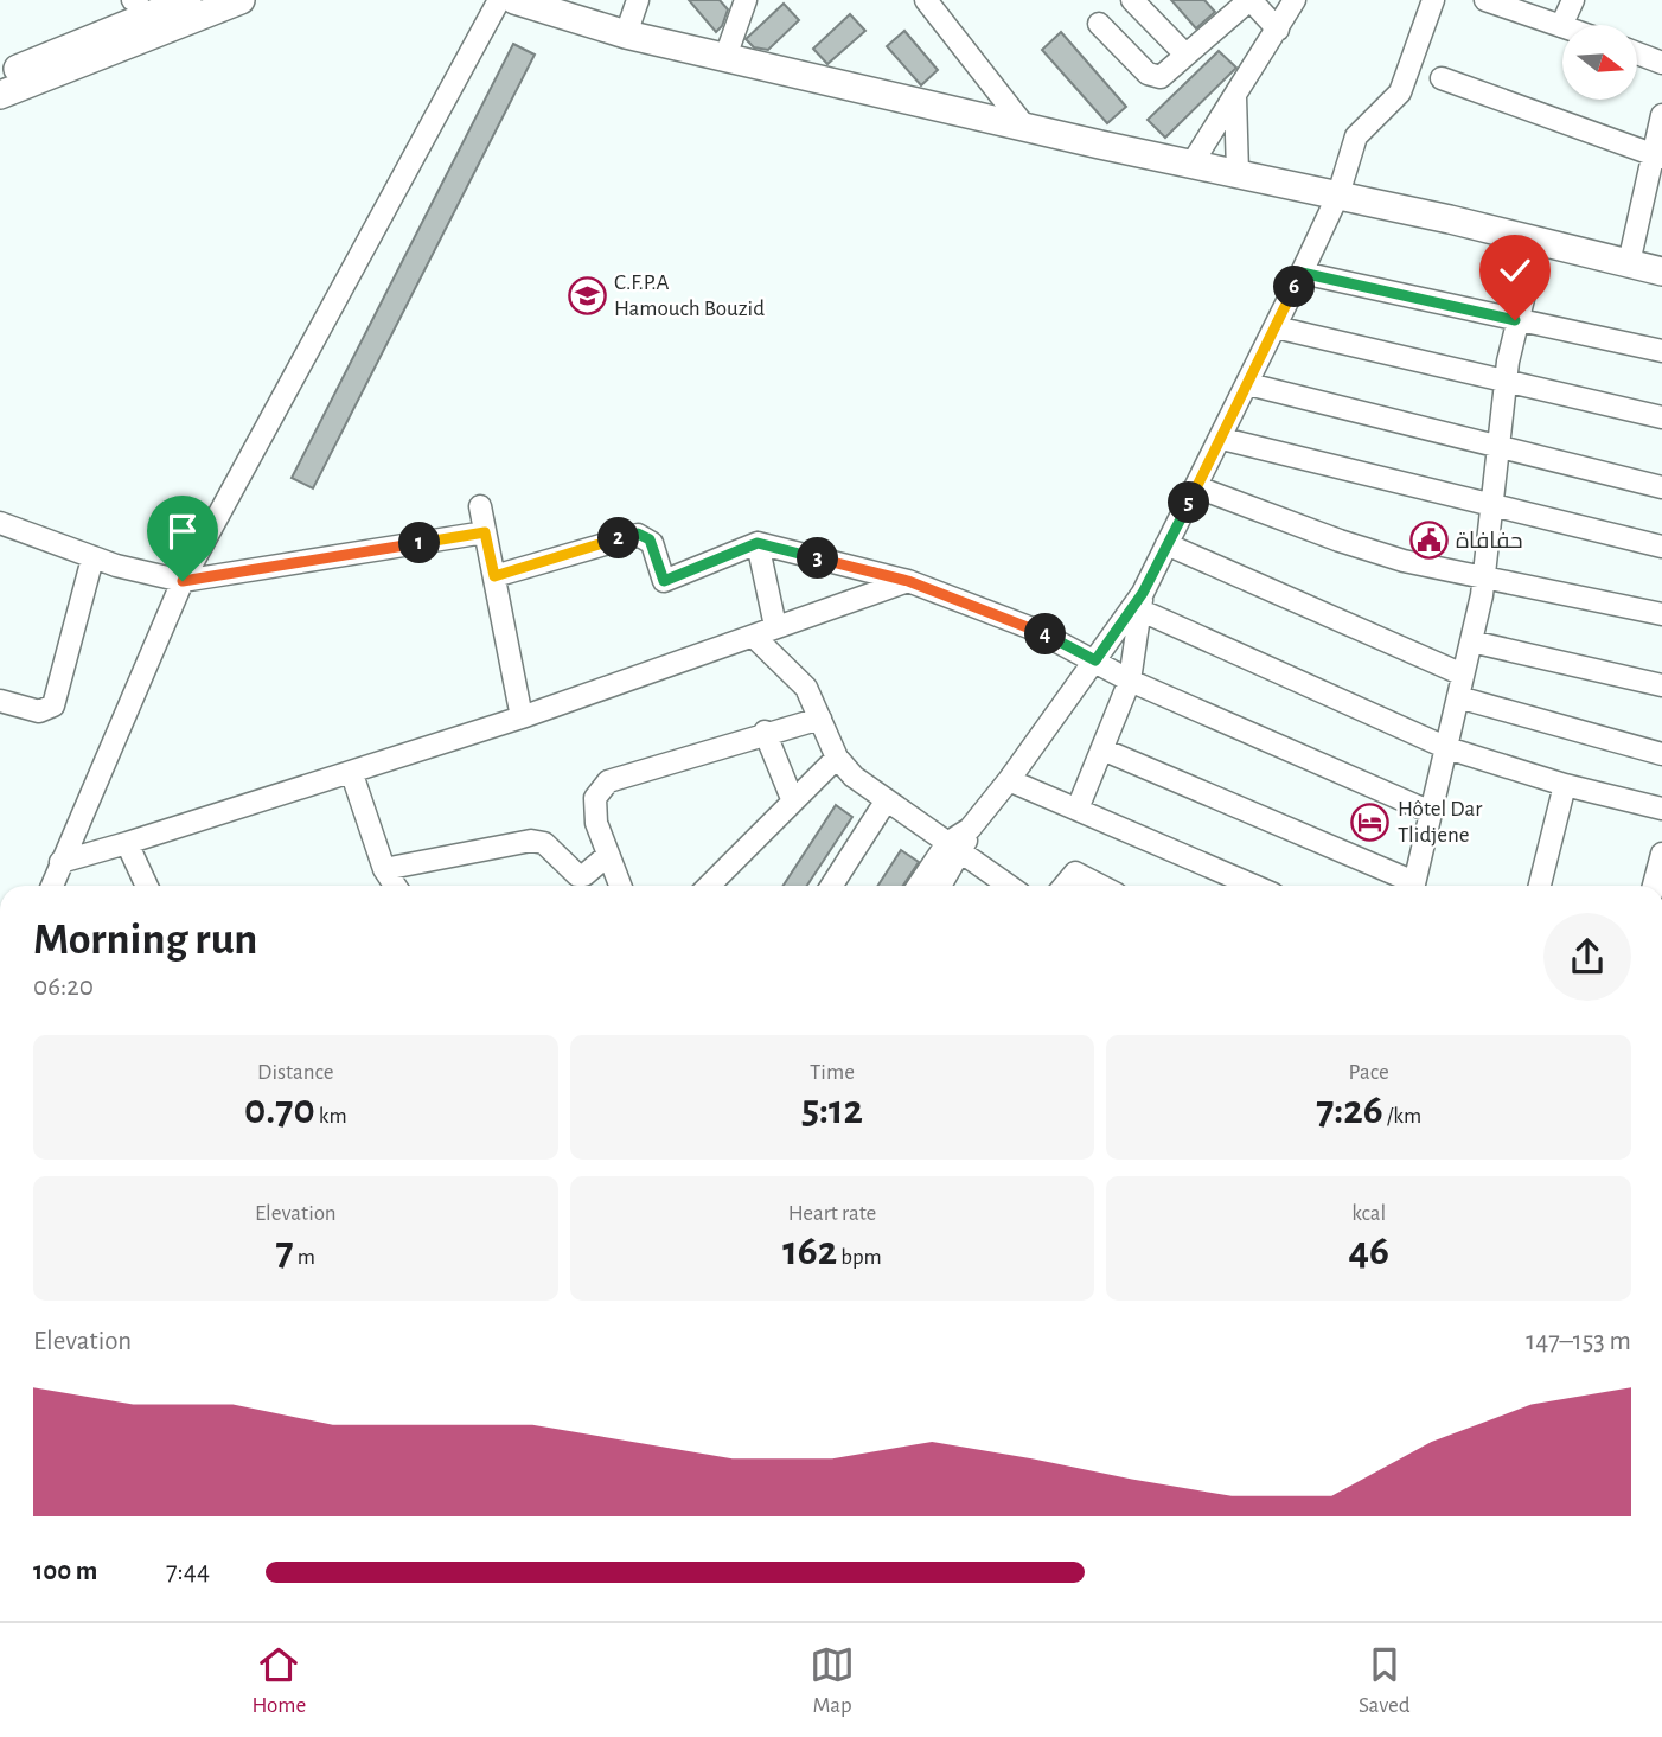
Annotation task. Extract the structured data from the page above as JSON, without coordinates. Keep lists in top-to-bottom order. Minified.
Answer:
{"places":{"school or university":["C.F.P.A Hamouch Bouzid"],"public building":["حفافاة"],"hotel":["Hôtel Dar Tlidjene"]},"north":"right","page":{"pins":["6","5","2","1","3","4"],"heading":["Morning run","06:20"],"stats":[["Distance","0.70 km"],["Time","5:12"],["Pace","7:26 /km"],["Elevation","7 m"],["Heart rate","162 bpm"],["kcal","46"]],"chart":["Elevation","147–153 m"],"list":[{"name":"100 m","note":"7:44"}],"tabs":["Home","Map","Saved"]}}
